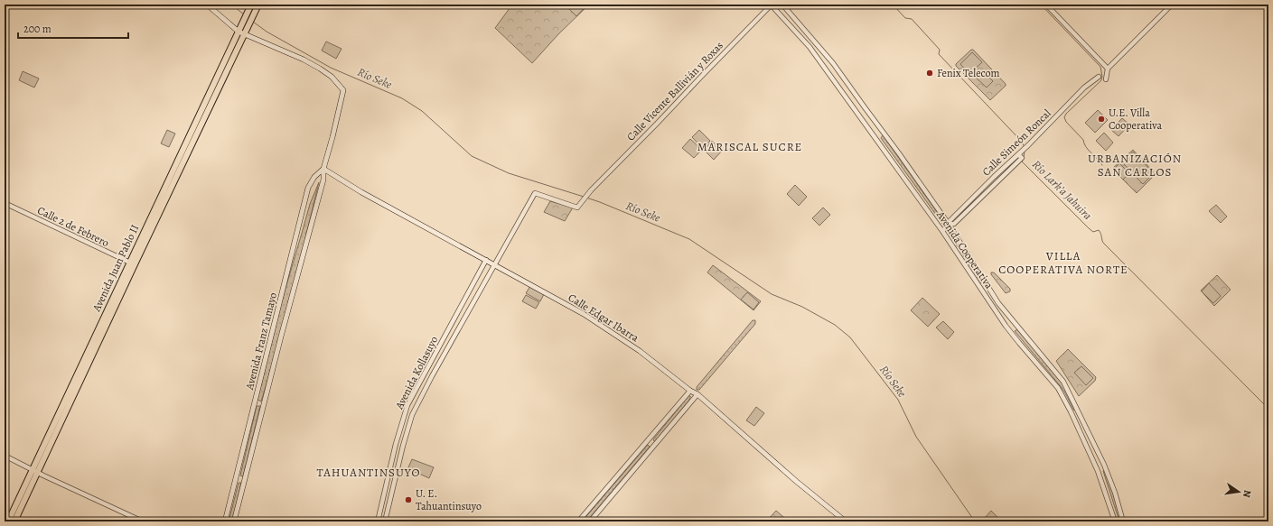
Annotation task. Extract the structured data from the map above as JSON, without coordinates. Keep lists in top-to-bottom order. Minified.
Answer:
{"streets":{"highway":["Avenida Juan Pablo II"],"main road":["Calle Edgar Ibarra","Avenida Franz Tamayo"],"street":["Calle Vicente Ballivián y Roxas","Calle Simeón Roncal","Calle 2 de Febrero","Avenida Cooperativa","Avenida Kollasuyo"]},"crossings":[["Calle Vicente Ballivián y Roxas","Avenida Cooperativa"],["Calle Vicente Ballivián y Roxas","Avenida Kollasuyo"],["Calle Simeón Roncal","Avenida Cooperativa"],["Calle 2 de Febrero","Avenida Juan Pablo II"],["Avenida Juan Pablo II","Avenida Franz Tamayo"],["Calle Edgar Ibarra","Avenida Franz Tamayo"],["Calle Edgar Ibarra","Avenida Kollasuyo"]],"districts":["MARISCAL SUCRE","URBANIZACIÓN SAN CARLOS","VILLA COOPERATIVA NORTE","TAHUANTINSUYO"],"water":["Río Seke","Río Lark’a Jahuira"],"places":["Fenix Telecom","U.E. Villa Cooperativa","U. E. Tahuantinsuyo"],"scale_bar":"200 m","north":"right"}
